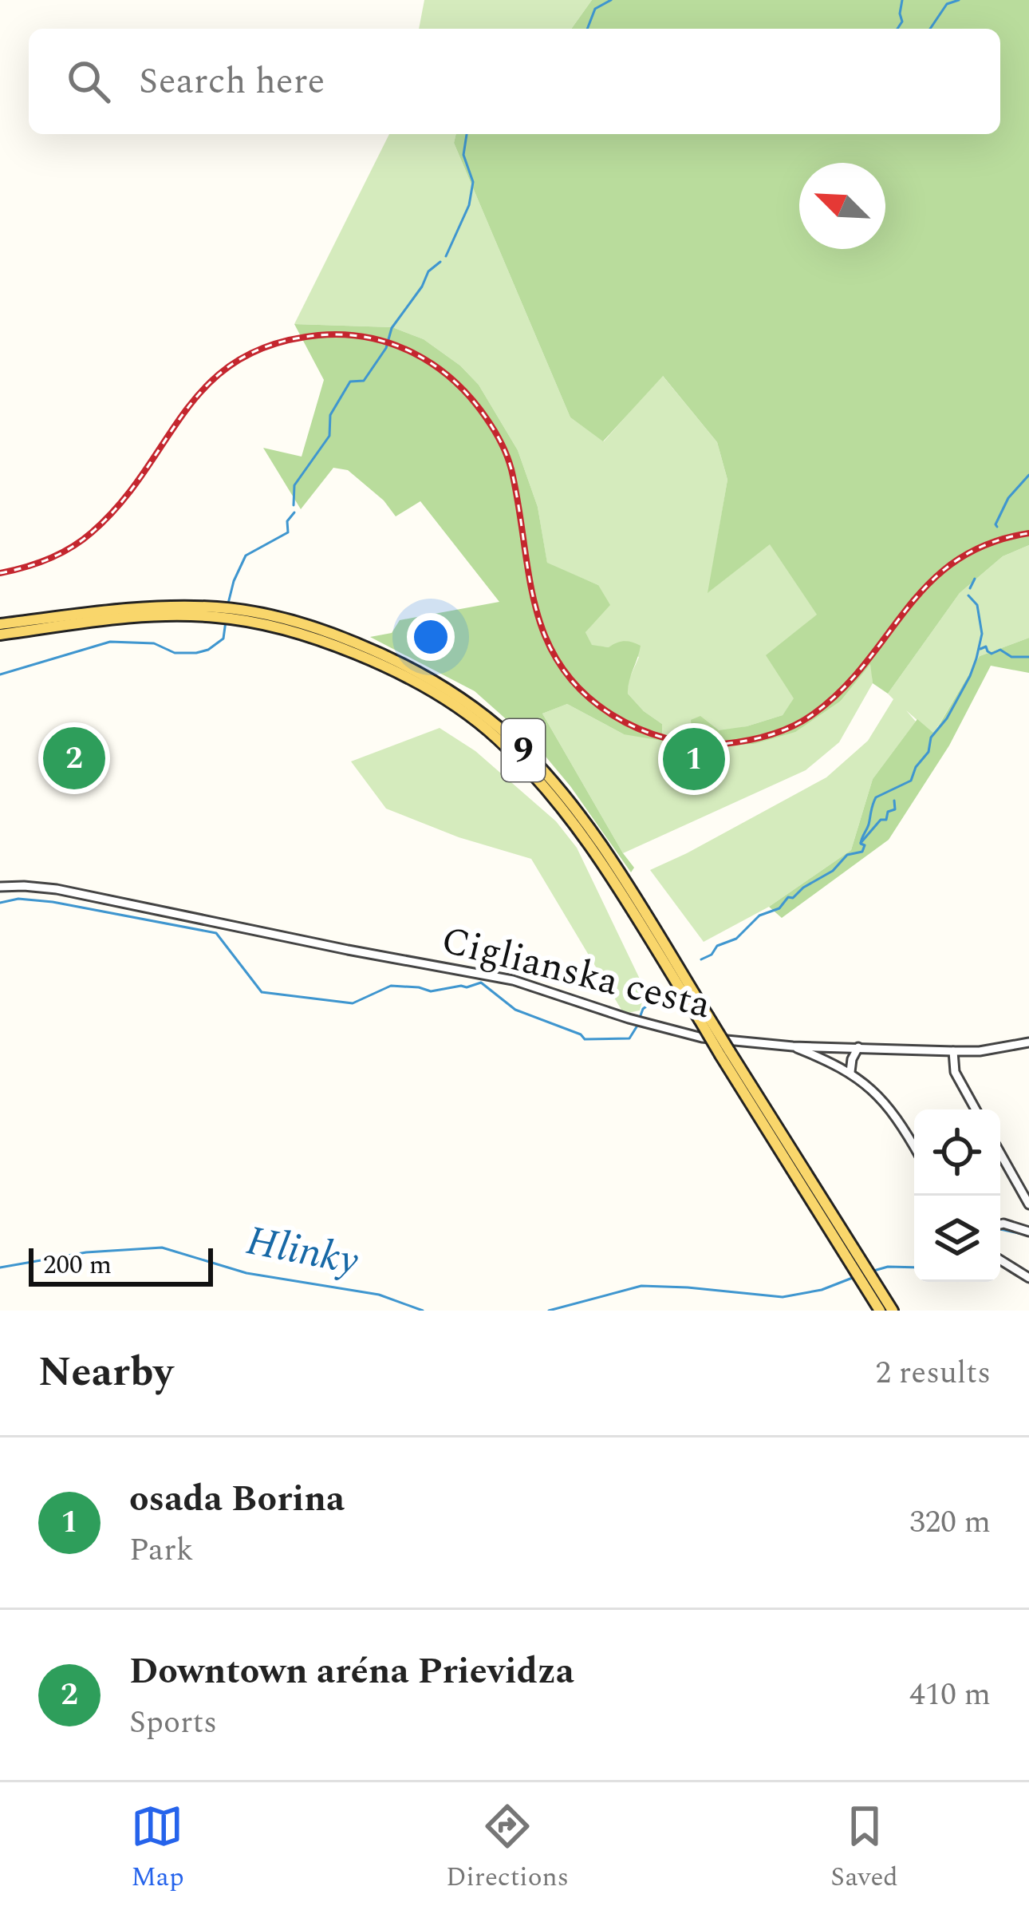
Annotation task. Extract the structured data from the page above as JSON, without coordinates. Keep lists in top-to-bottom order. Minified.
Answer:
{"streets":{"main road":["9"],"street":["Ciglianska cesta"]},"water":["Hlinky"],"scale_bar":"200 m","north":"top left","page":{"search":"Search here","pins":["2","1"],"scale":"200 m","heading":["Nearby","2 results"],"list":[{"mark":"1","name":"osada Borina","note":"Park","value":"320 m"},{"mark":"2","name":"Downtown aréna Prievidza","note":"Sports","value":"410 m"}],"nav":["Map","Directions","Saved"]}}
